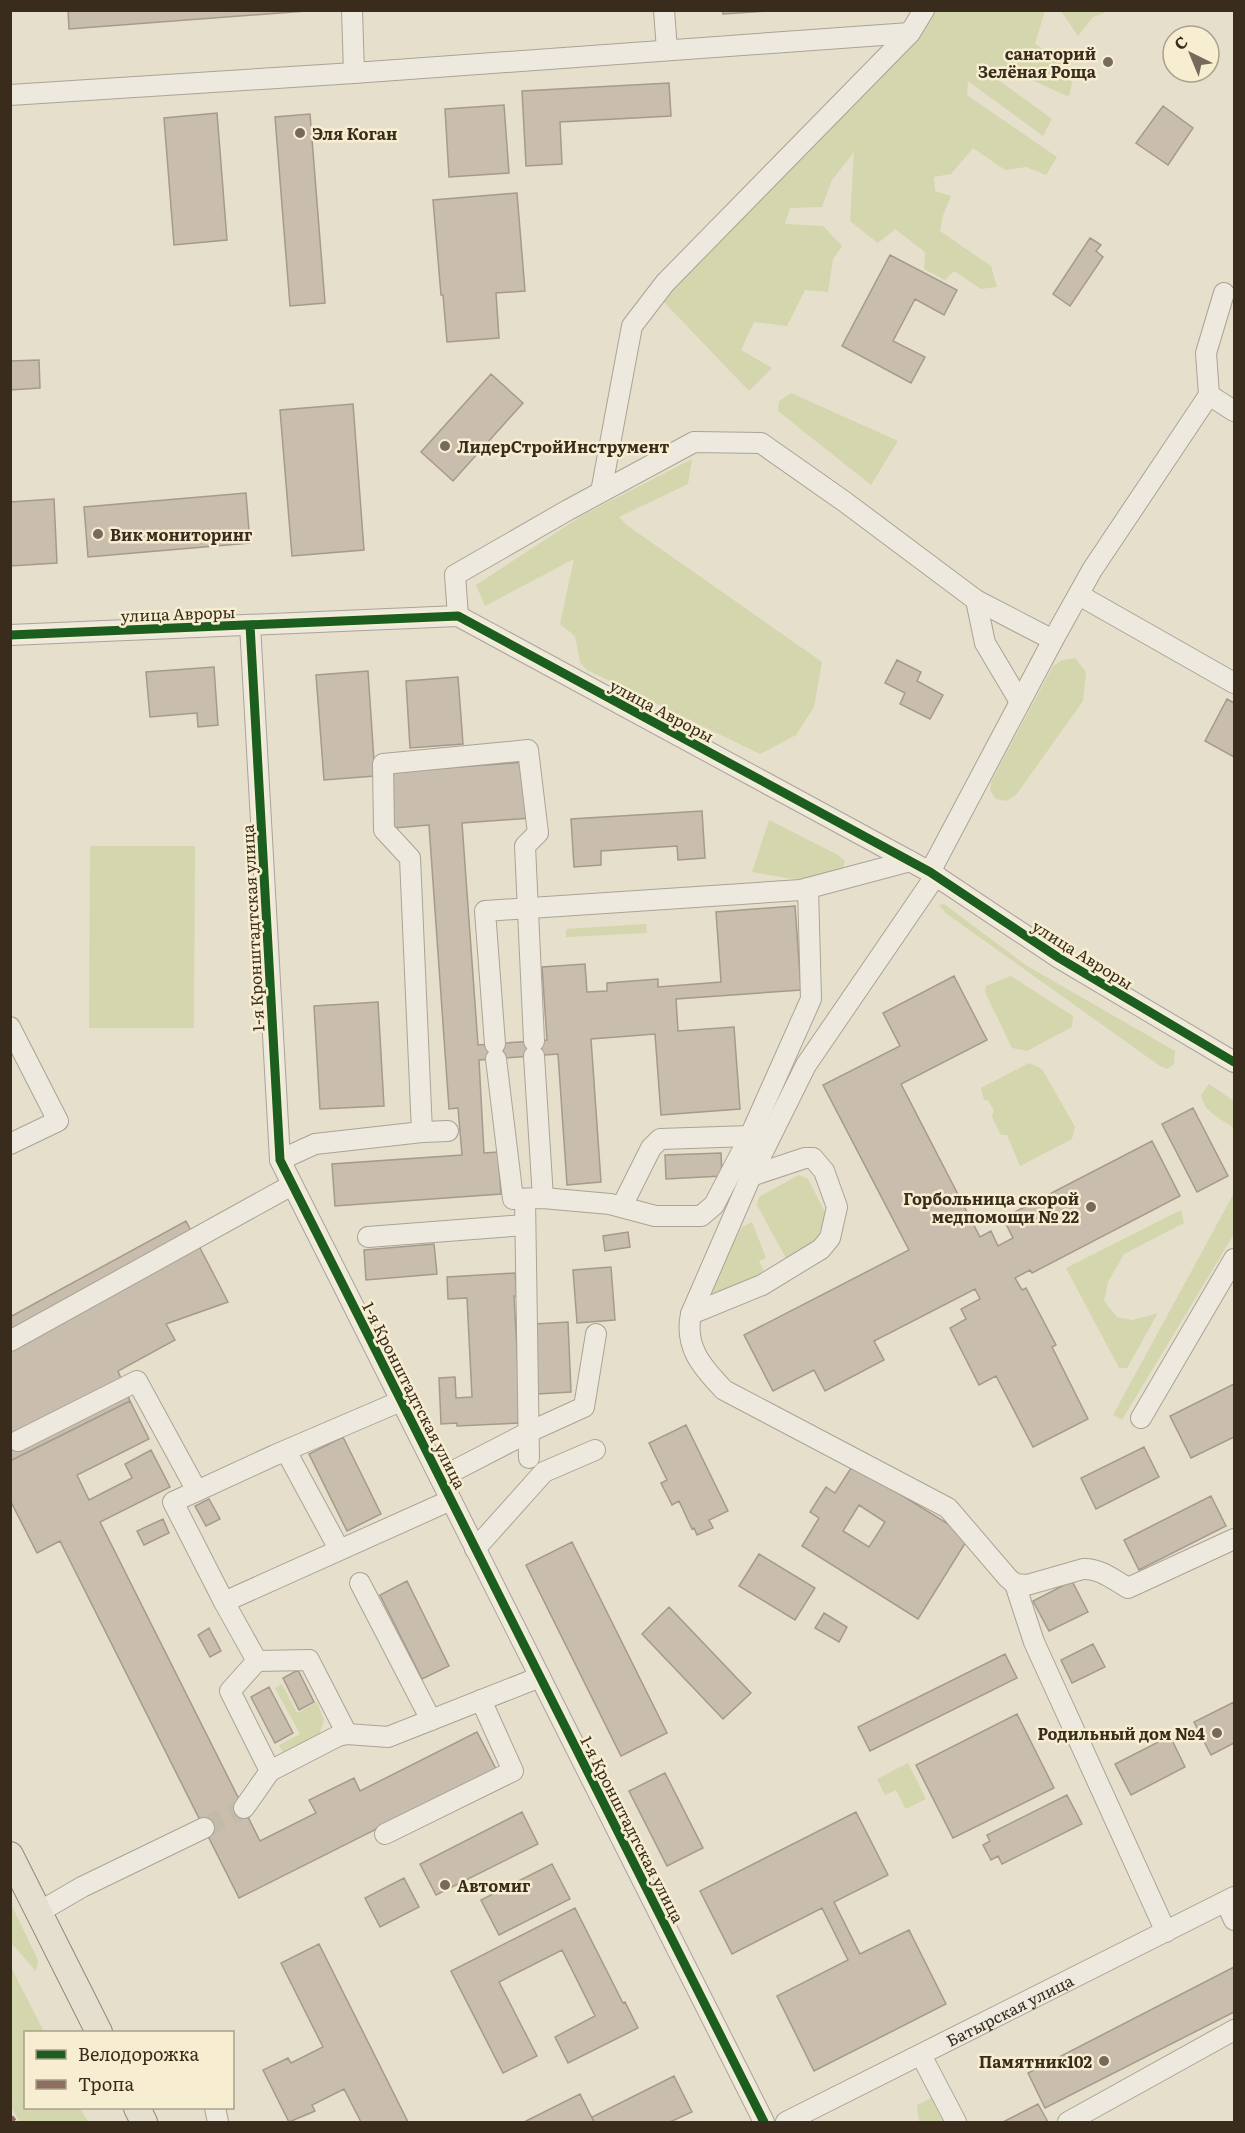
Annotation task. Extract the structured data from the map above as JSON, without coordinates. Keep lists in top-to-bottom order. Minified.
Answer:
{"streets":{"street":["улица Авроры","1-я Кронштадтская улица","Батырская улица"]},"crossings":[["улица Авроры","1-я Кронштадтская улица"]],"places":["санаторий Зелёная Роща","Эля Коган","ЛидерСтройИнструмент","Вик мониторинг","Горбольница скорой медпомощи № 22","Родильный дом №4","Автомиг","Памятник102"],"legend":["Велодорожка","Тропа"],"north":"top left"}
